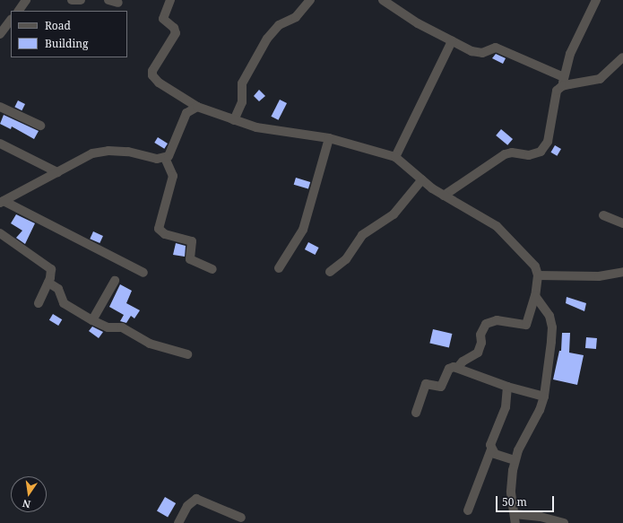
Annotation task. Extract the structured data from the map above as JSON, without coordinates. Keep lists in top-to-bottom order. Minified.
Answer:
{"legend":["Road","Building"],"scale_bar":"50 m","north":"bottom"}
